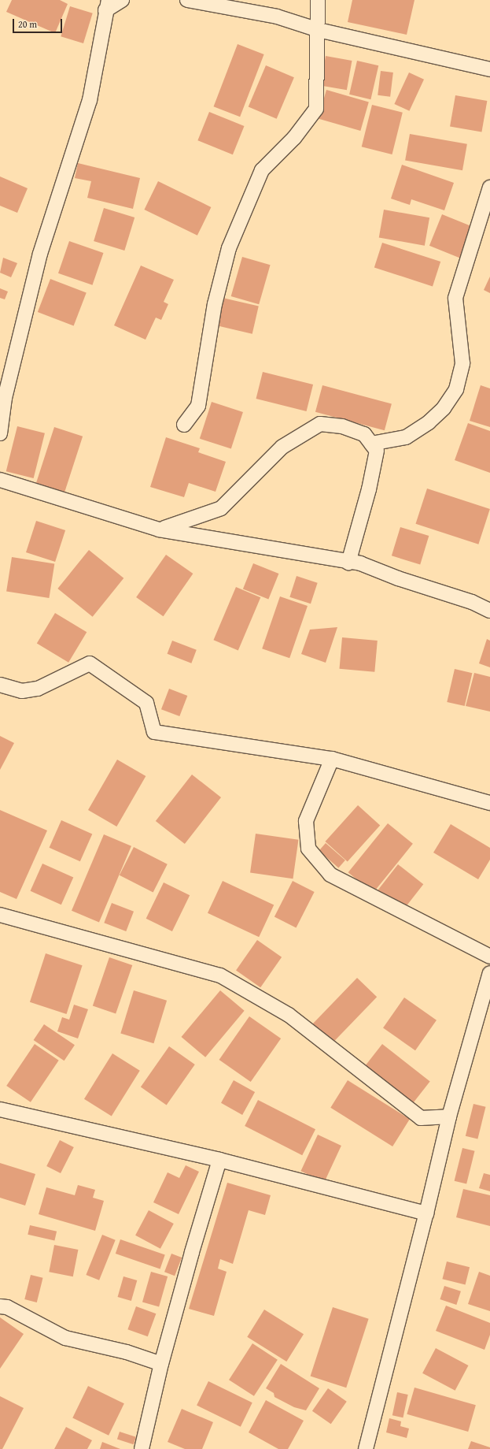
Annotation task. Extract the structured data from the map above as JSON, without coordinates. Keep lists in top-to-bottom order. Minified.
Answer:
{"scale_bar":"20 m"}
